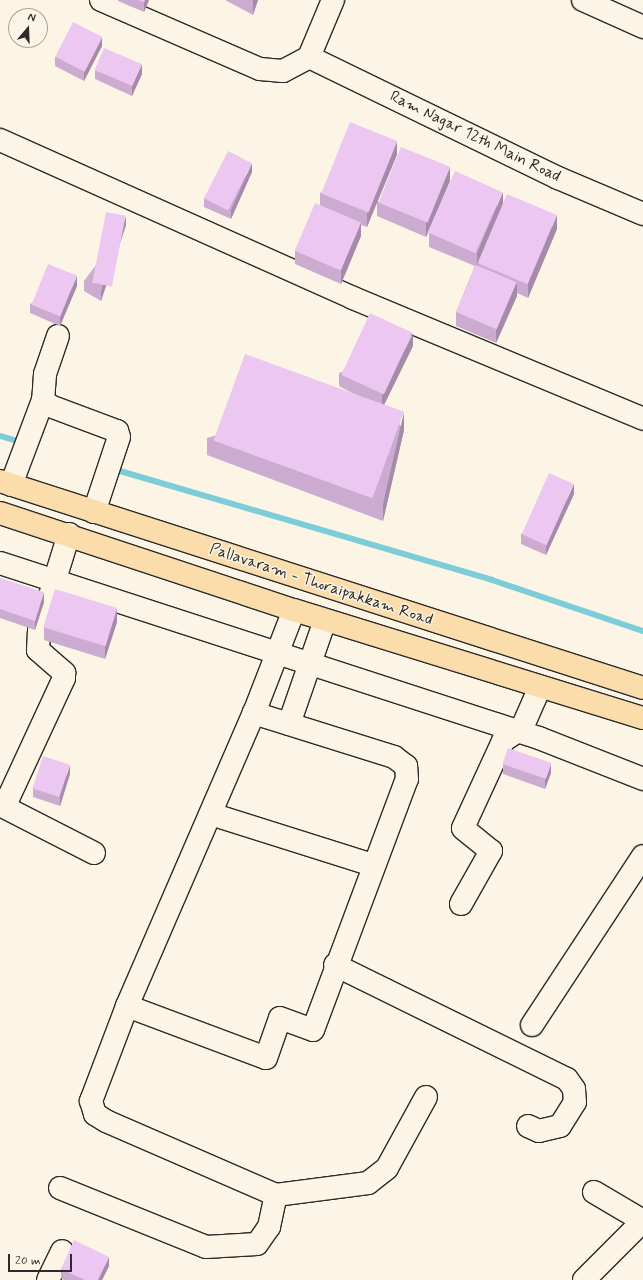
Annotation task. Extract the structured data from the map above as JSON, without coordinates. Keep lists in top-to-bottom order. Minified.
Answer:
{"streets":{"main road":["Pallavaram - Thoraipakkam Road"],"street":["Ram Nagar 12th Main Road"]},"scale_bar":"20 m","north":"top"}
